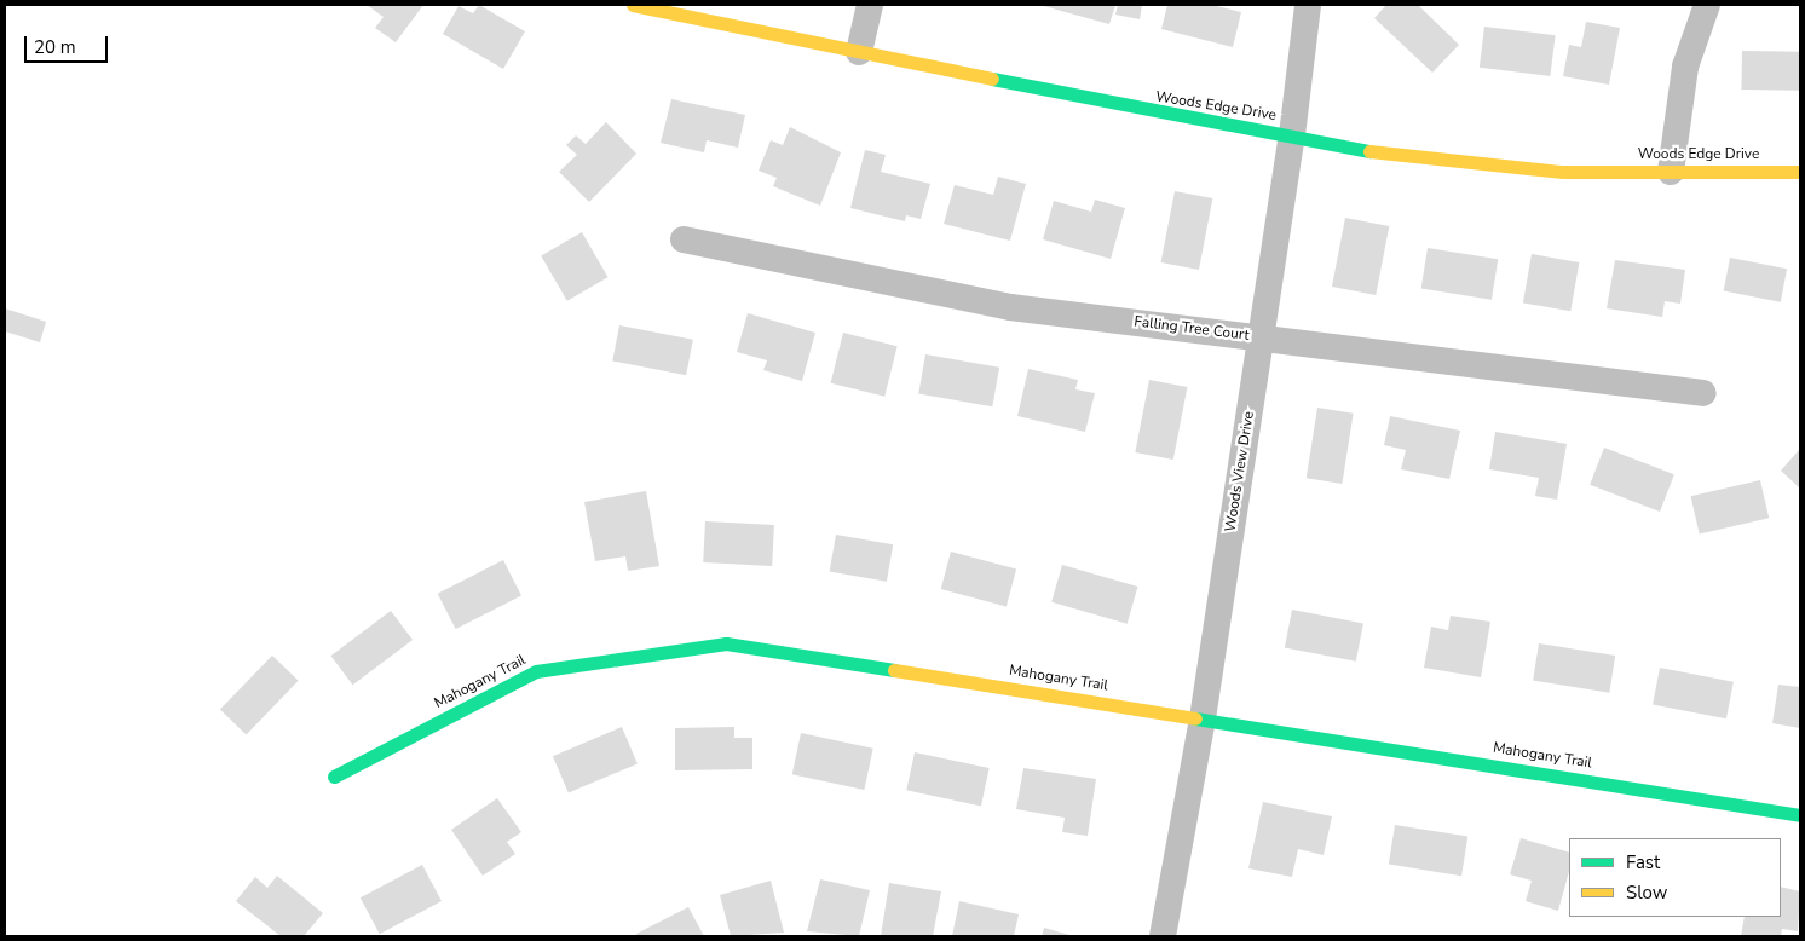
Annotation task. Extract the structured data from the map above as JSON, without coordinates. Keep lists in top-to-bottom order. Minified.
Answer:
{"streets":{"street":["Woods Edge Drive","Falling Tree Court","Woods View Drive","Mahogany Trail"]},"crossings":[["Woods Edge Drive","Woods View Drive"],["Falling Tree Court","Woods View Drive"],["Woods View Drive","Mahogany Trail"]],"legend":["Fast","Slow"],"scale_bar":"20 m"}
